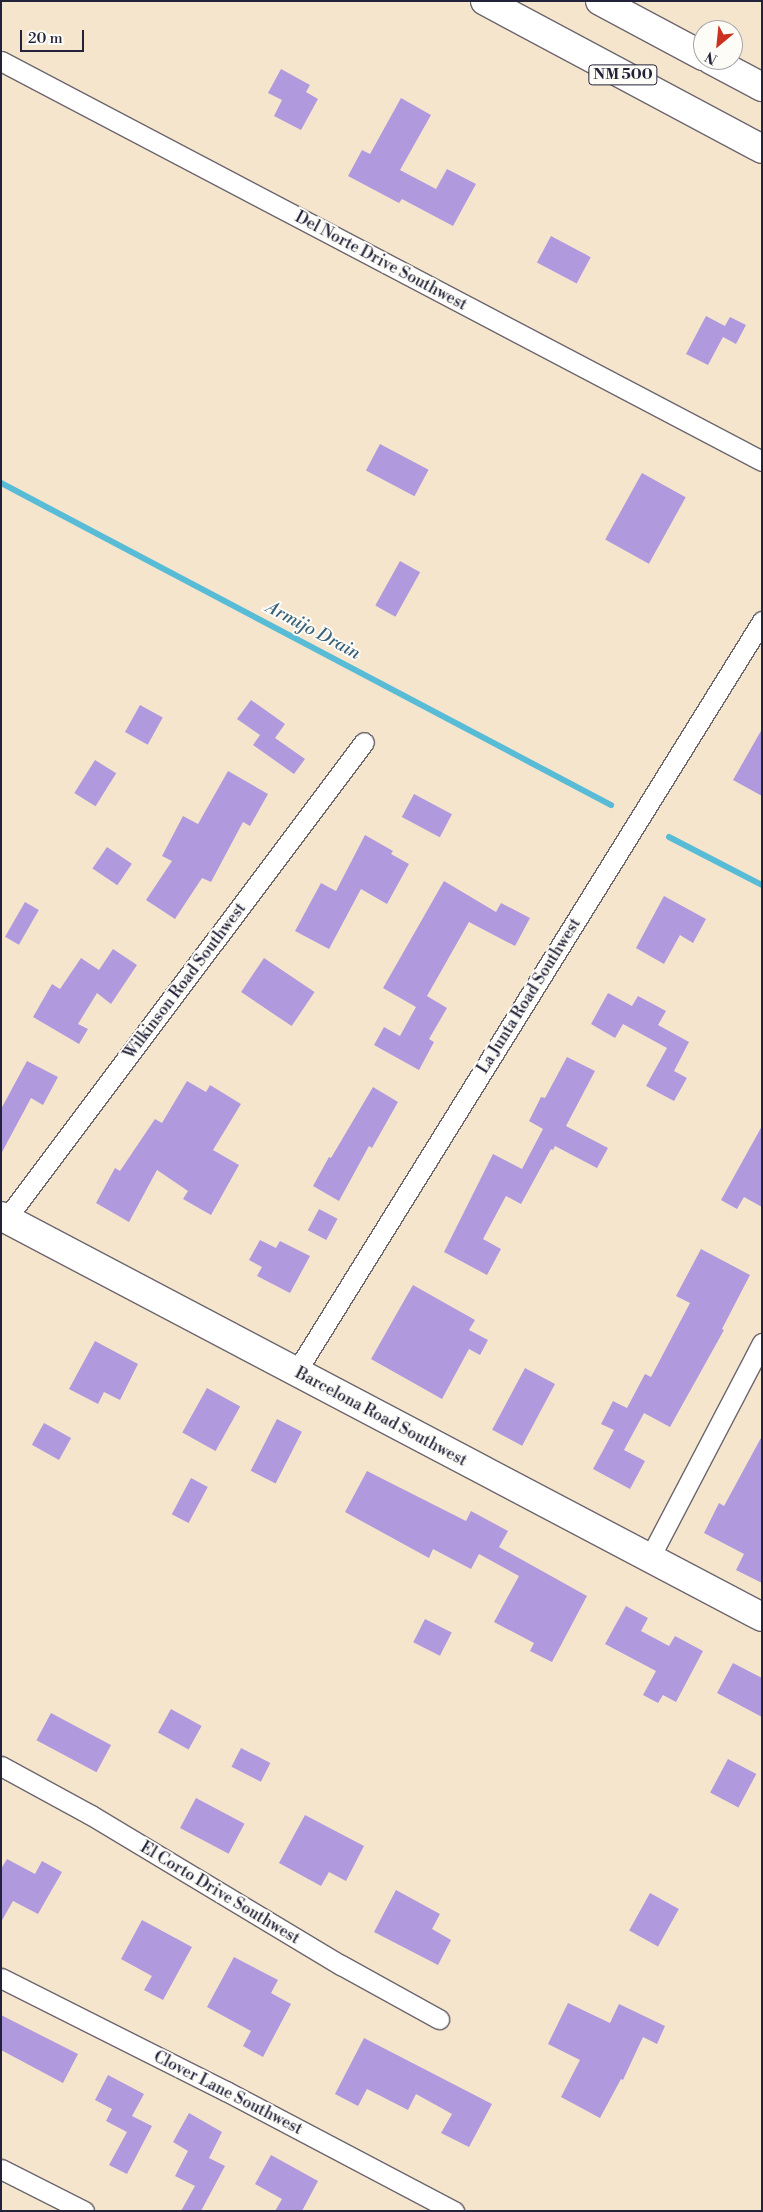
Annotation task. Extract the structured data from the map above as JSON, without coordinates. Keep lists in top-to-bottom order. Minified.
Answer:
{"streets":{"street":["NM 500","Del Norte Drive Southwest","Wilkinson Road Southwest","La Junta Road Southwest","Barcelona Road Southwest","El Corto Drive Southwest","Clover Lane Southwest"]},"crossings":[["Wilkinson Road Southwest","Barcelona Road Southwest"],["La Junta Road Southwest","Barcelona Road Southwest"]],"water":["Armijo Drain"],"scale_bar":"20 m","north":"bottom left"}
